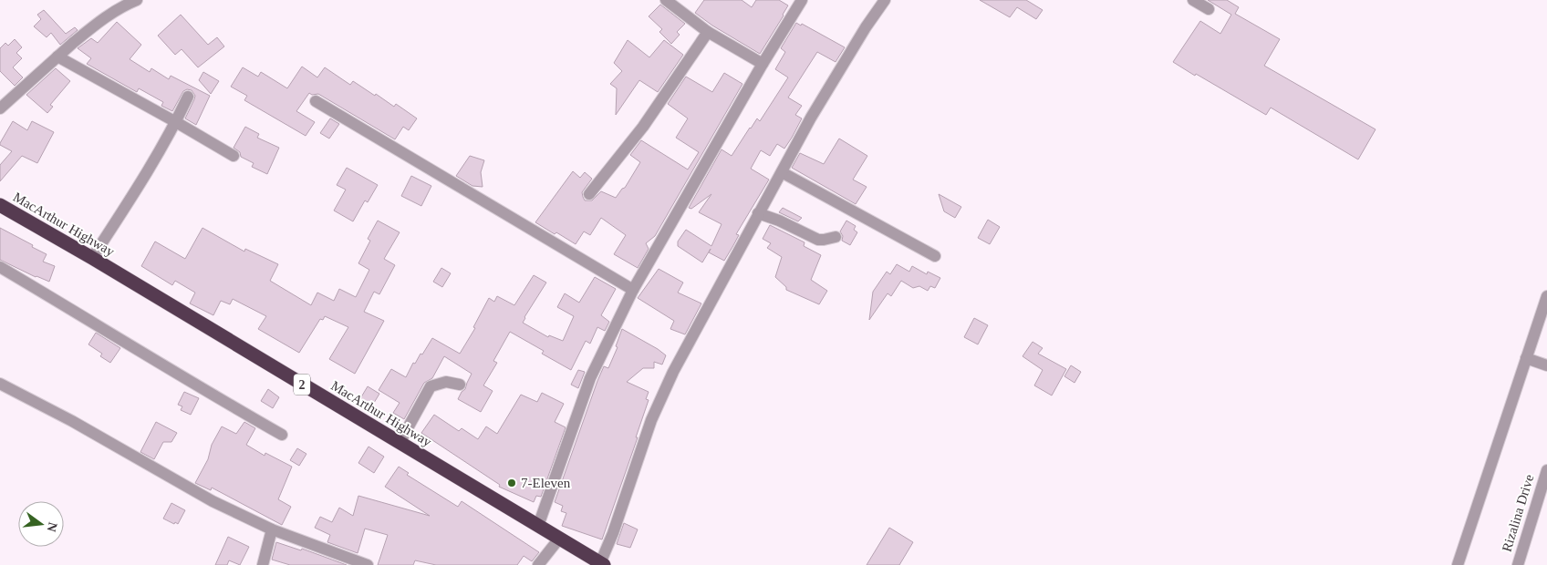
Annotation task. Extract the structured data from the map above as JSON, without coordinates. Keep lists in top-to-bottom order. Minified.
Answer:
{"streets":{"highway":["MacArthur Highway","2"],"street":["Rizalina Drive"]},"places":["7-Eleven"],"north":"right"}
